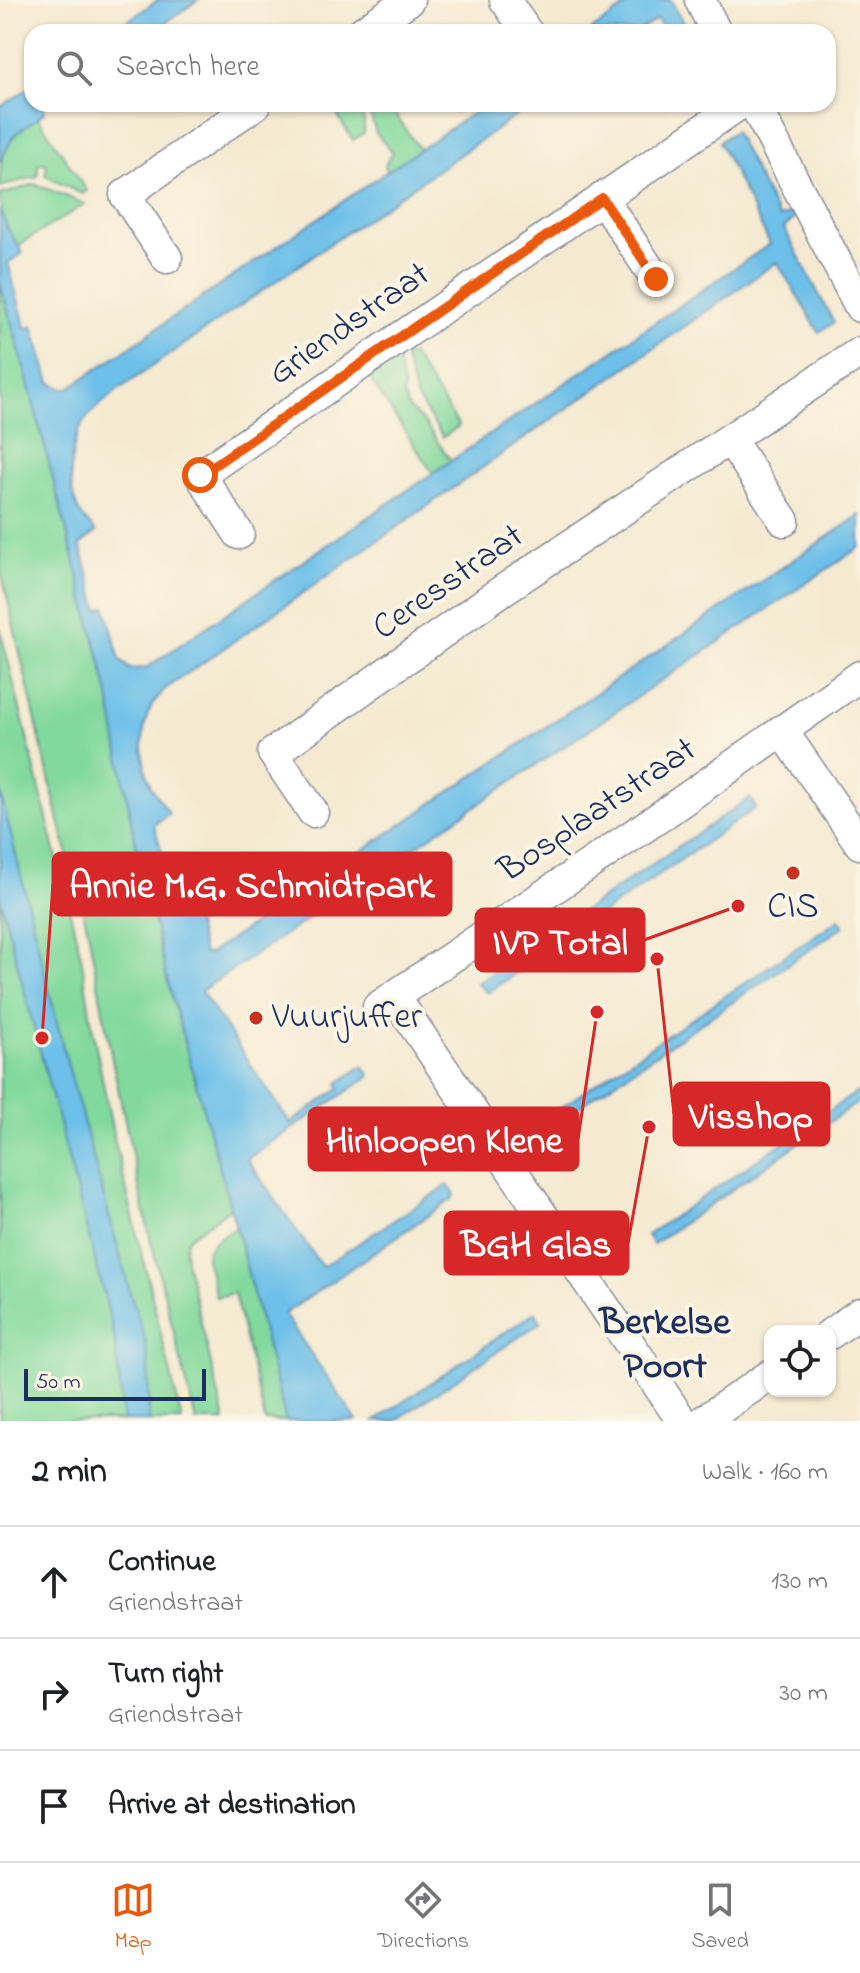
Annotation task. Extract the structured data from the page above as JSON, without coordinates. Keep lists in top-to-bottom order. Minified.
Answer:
{"streets":{"street":["Griendstraat","Ceresstraat","Bosplaatstraat"]},"districts":["Berkelse Poort"],"places":["CIS","IVP Total","Visshop","Hinloopen Klene","Vuurjuffer","Annie M.G. Schmidtpark","BGH Glas"],"scale_bar":"50 m","page":{"search":"Search here","scale":"50 m","heading":["2 min","Walk · 160 m"],"list":[["Continue","Griendstraat","130 m"],["Turn right","Griendstraat","30 m"],"Arrive at destination"],"nav":["Map","Directions","Saved"]}}
